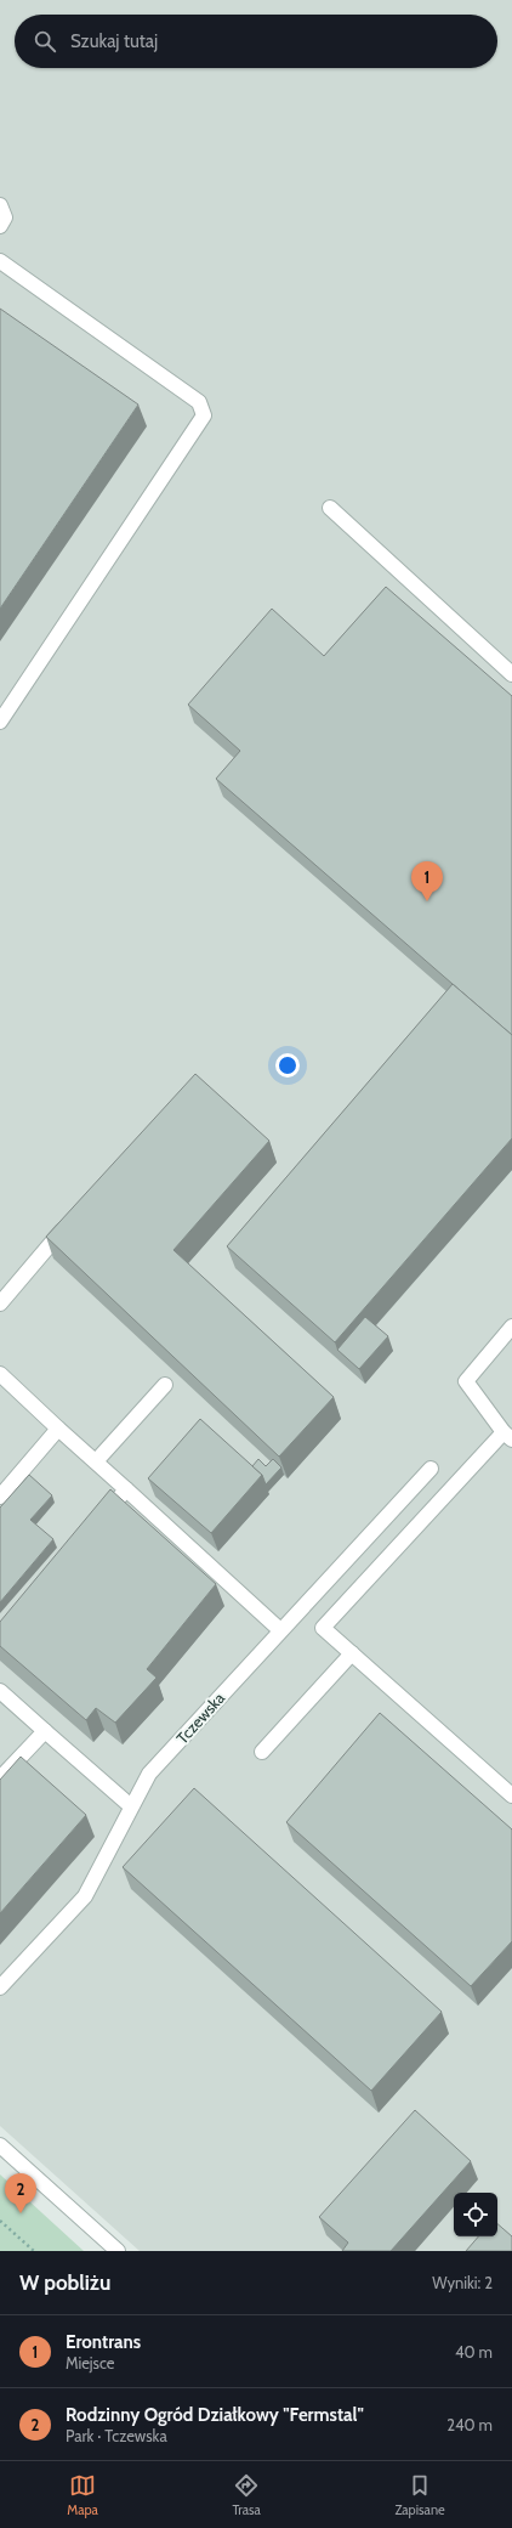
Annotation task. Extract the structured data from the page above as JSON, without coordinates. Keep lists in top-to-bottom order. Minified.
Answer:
{"streets":{"street":["Tczewska"]},"page":{"search":"Szukaj tutaj","pins":["1","2"],"heading":["W pobliżu","Wyniki: 2"],"list":[{"mark":"1","name":"Erontrans","note":"Miejsce","value":"40 m"},{"mark":"2","name":"Rodzinny Ogród Działkowy \"Fermstal\"","note":"Park · Tczewska","value":"240 m"}],"nav":["Mapa","Trasa","Zapisane"]}}
